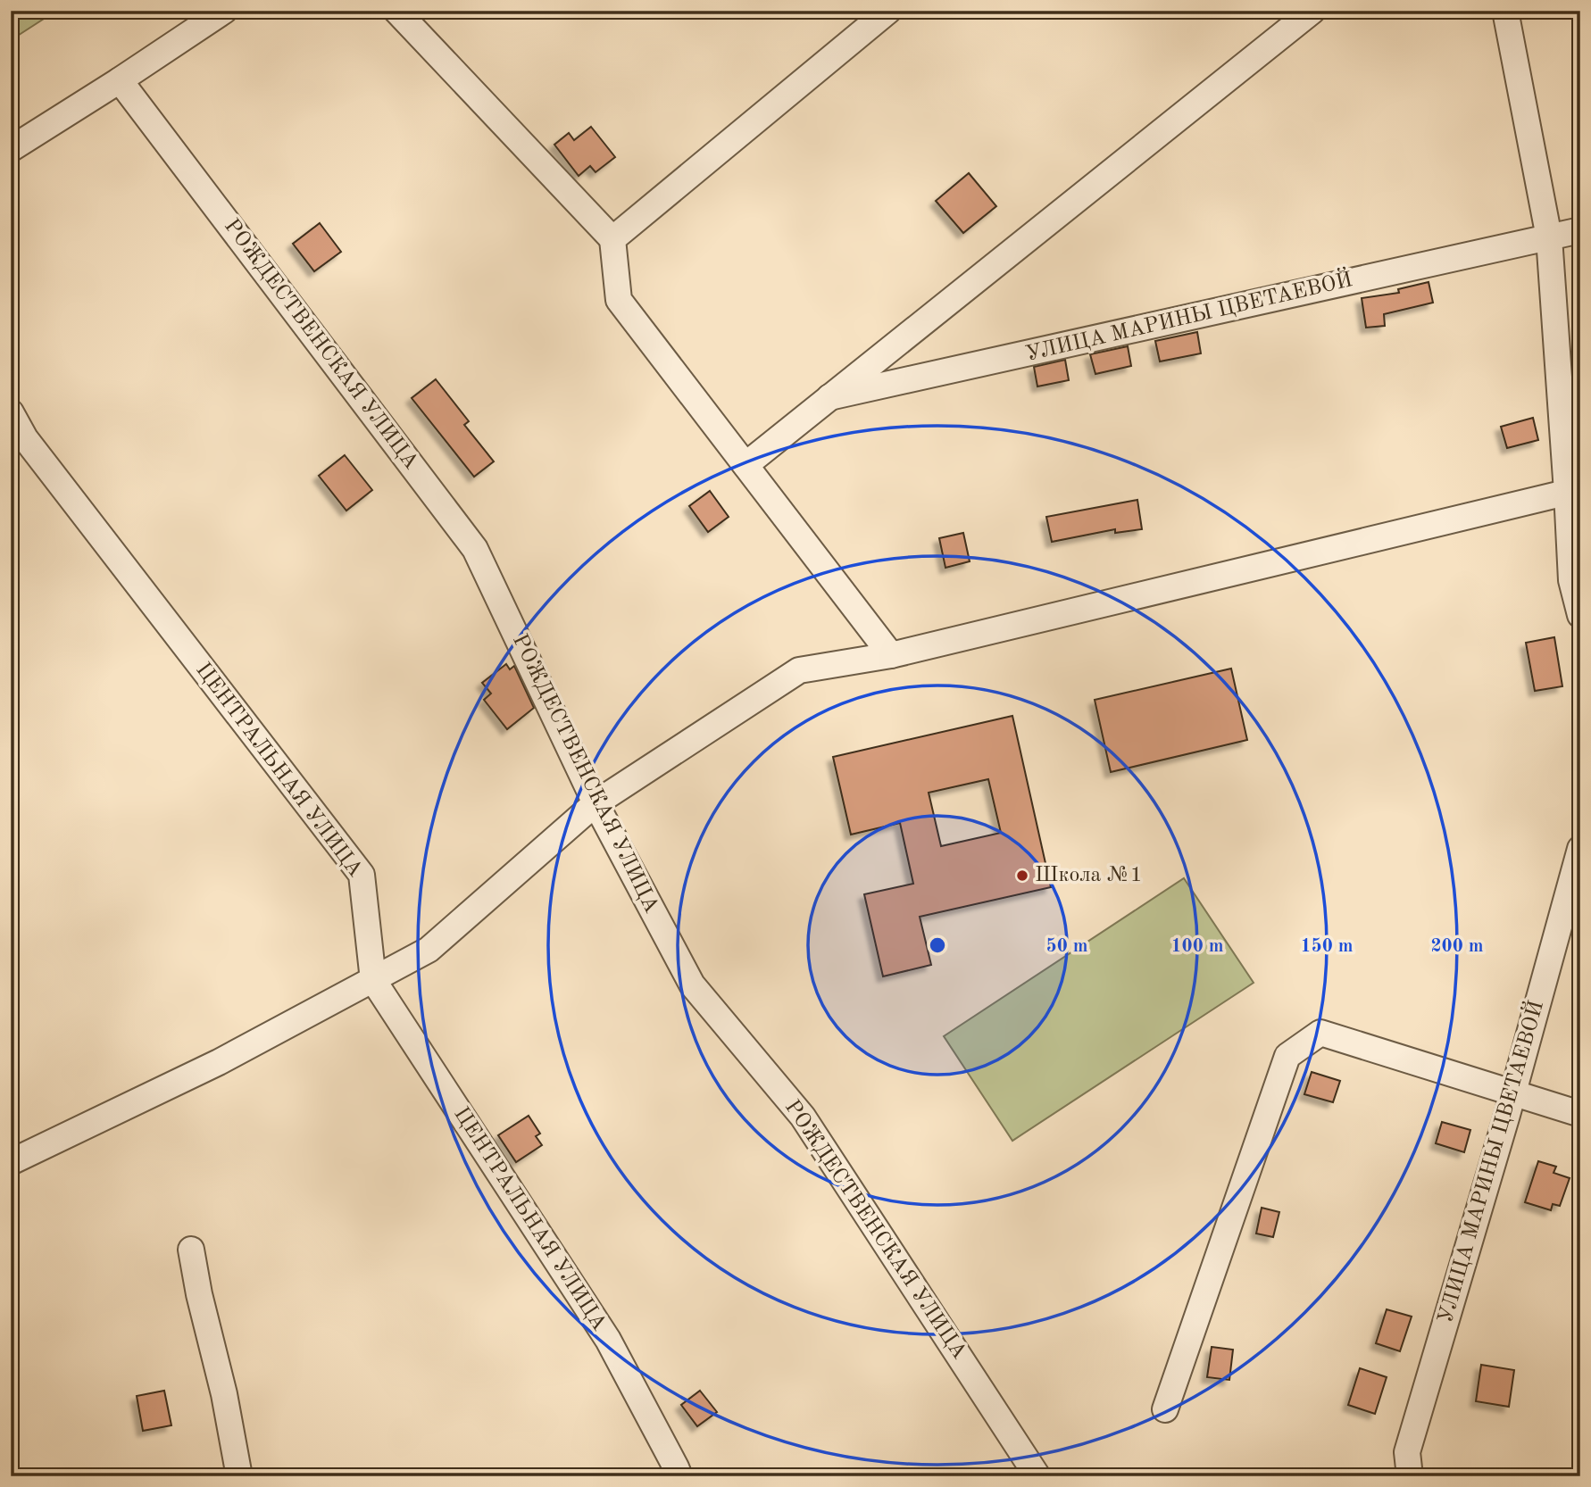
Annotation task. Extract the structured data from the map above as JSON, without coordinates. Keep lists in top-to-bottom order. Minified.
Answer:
{"streets":{"street":["УЛИЦА МАРИНЫ ЦВЕТАЕВОЙ","РОЖДЕСТВЕНСКАЯ УЛИЦА","ЦЕНТРАЛЬНАЯ УЛИЦА"]},"places":["Школа №1"],"rings":["50 m","100 m","150 m","200 m"]}
